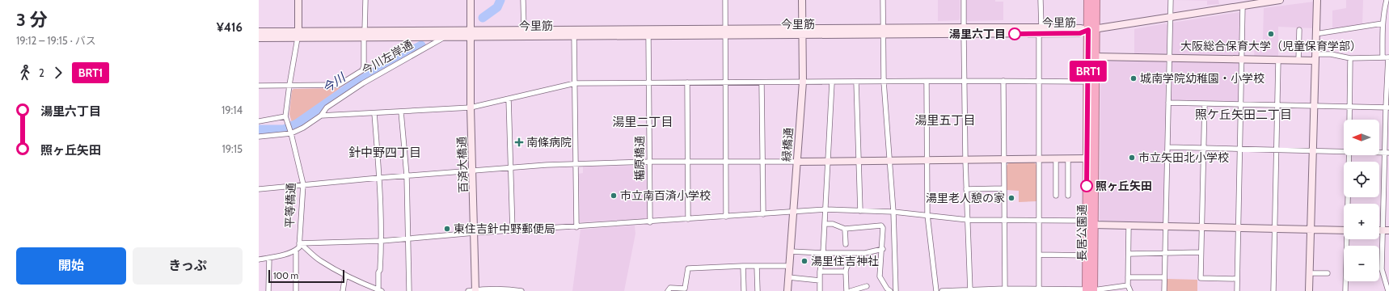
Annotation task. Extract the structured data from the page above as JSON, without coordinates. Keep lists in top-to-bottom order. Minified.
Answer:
{"streets":{"highway":["長居公園通"],"street":["今里筋","今川左岸通","緑橋通","楯原橋通","百済大橋通","平等橋通"]},"crossings":[["今里筋","今川左岸通"],["今里筋","緑橋通"],["今里筋","楯原橋通"],["今里筋","百済大橋通"],["今里筋","長居公園通"],["今川左岸通","平等橋通"]],"districts":["照ケ丘矢田二丁目","湯里五丁目","湯里二丁目","針中野四丁目"],"water":["今川"],"places":{"other":["湯里六丁目","大阪総合保育大学（児童保育学部）","城南学院幼稚園・小学校","市立矢田北小学校","照ヶ丘矢田","市立南百済小学校","湯里老人憩の家","東住吉針中野郵便局","湯里住吉神社"],"health":["南條病院"]},"lines":["bus line BRT1"],"scale_bar":"100 m","north":"left","page":{"heading":["3 分","19:12 – 19:15 · バス","¥416"],"on_map":"BRT1","legs":["2","BRT1"],"list":[{"name":"湯里六丁目","value":"19:14"},{"name":"照ヶ丘矢田","value":"19:15"}],"map_buttons":["+","−"],"buttons":["開始","きっぷ"],"scale":"100 m"}}
